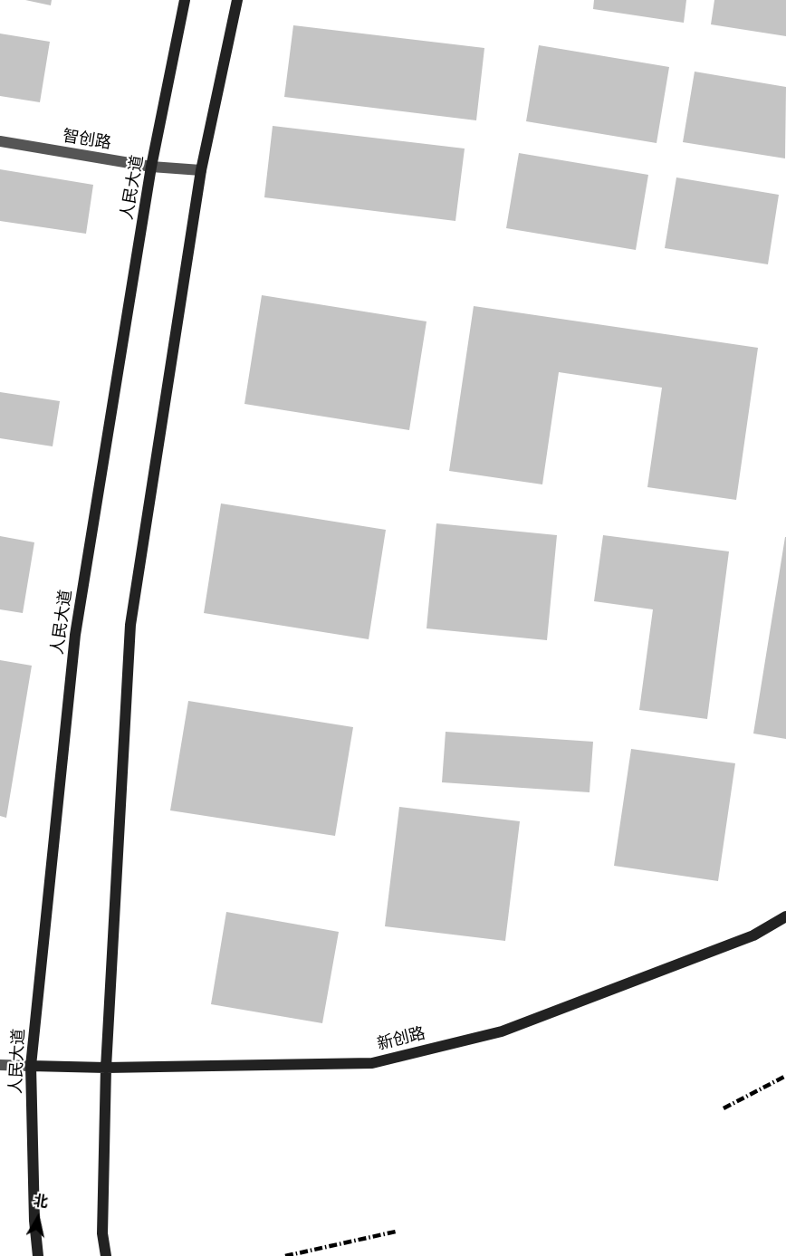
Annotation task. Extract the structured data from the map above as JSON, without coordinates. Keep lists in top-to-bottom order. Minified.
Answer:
{"streets":{"main road":["人民大道","新创路"],"street":["智创路"]},"crossings":[["智创路","人民大道"],["人民大道","新创路"]],"north":"top"}
